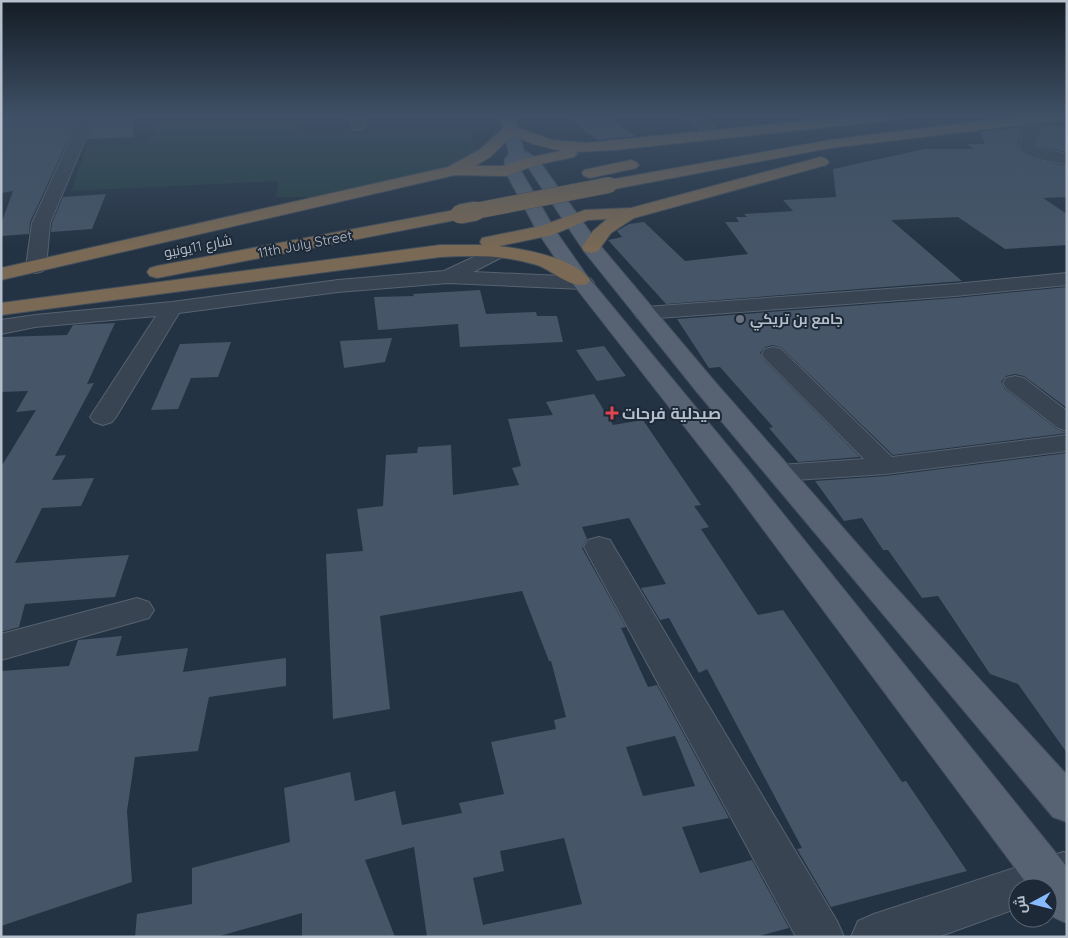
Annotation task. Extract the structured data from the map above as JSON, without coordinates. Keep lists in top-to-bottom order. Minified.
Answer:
{"streets":{"highway":["11th July Street","شارع 11يونيو"]},"crossings":[["11th July Street","شارع 11يونيو"]],"places":{"other":["جامع بن تريكي"],"health":["صيدلية فرحات"]},"north":"left"}
